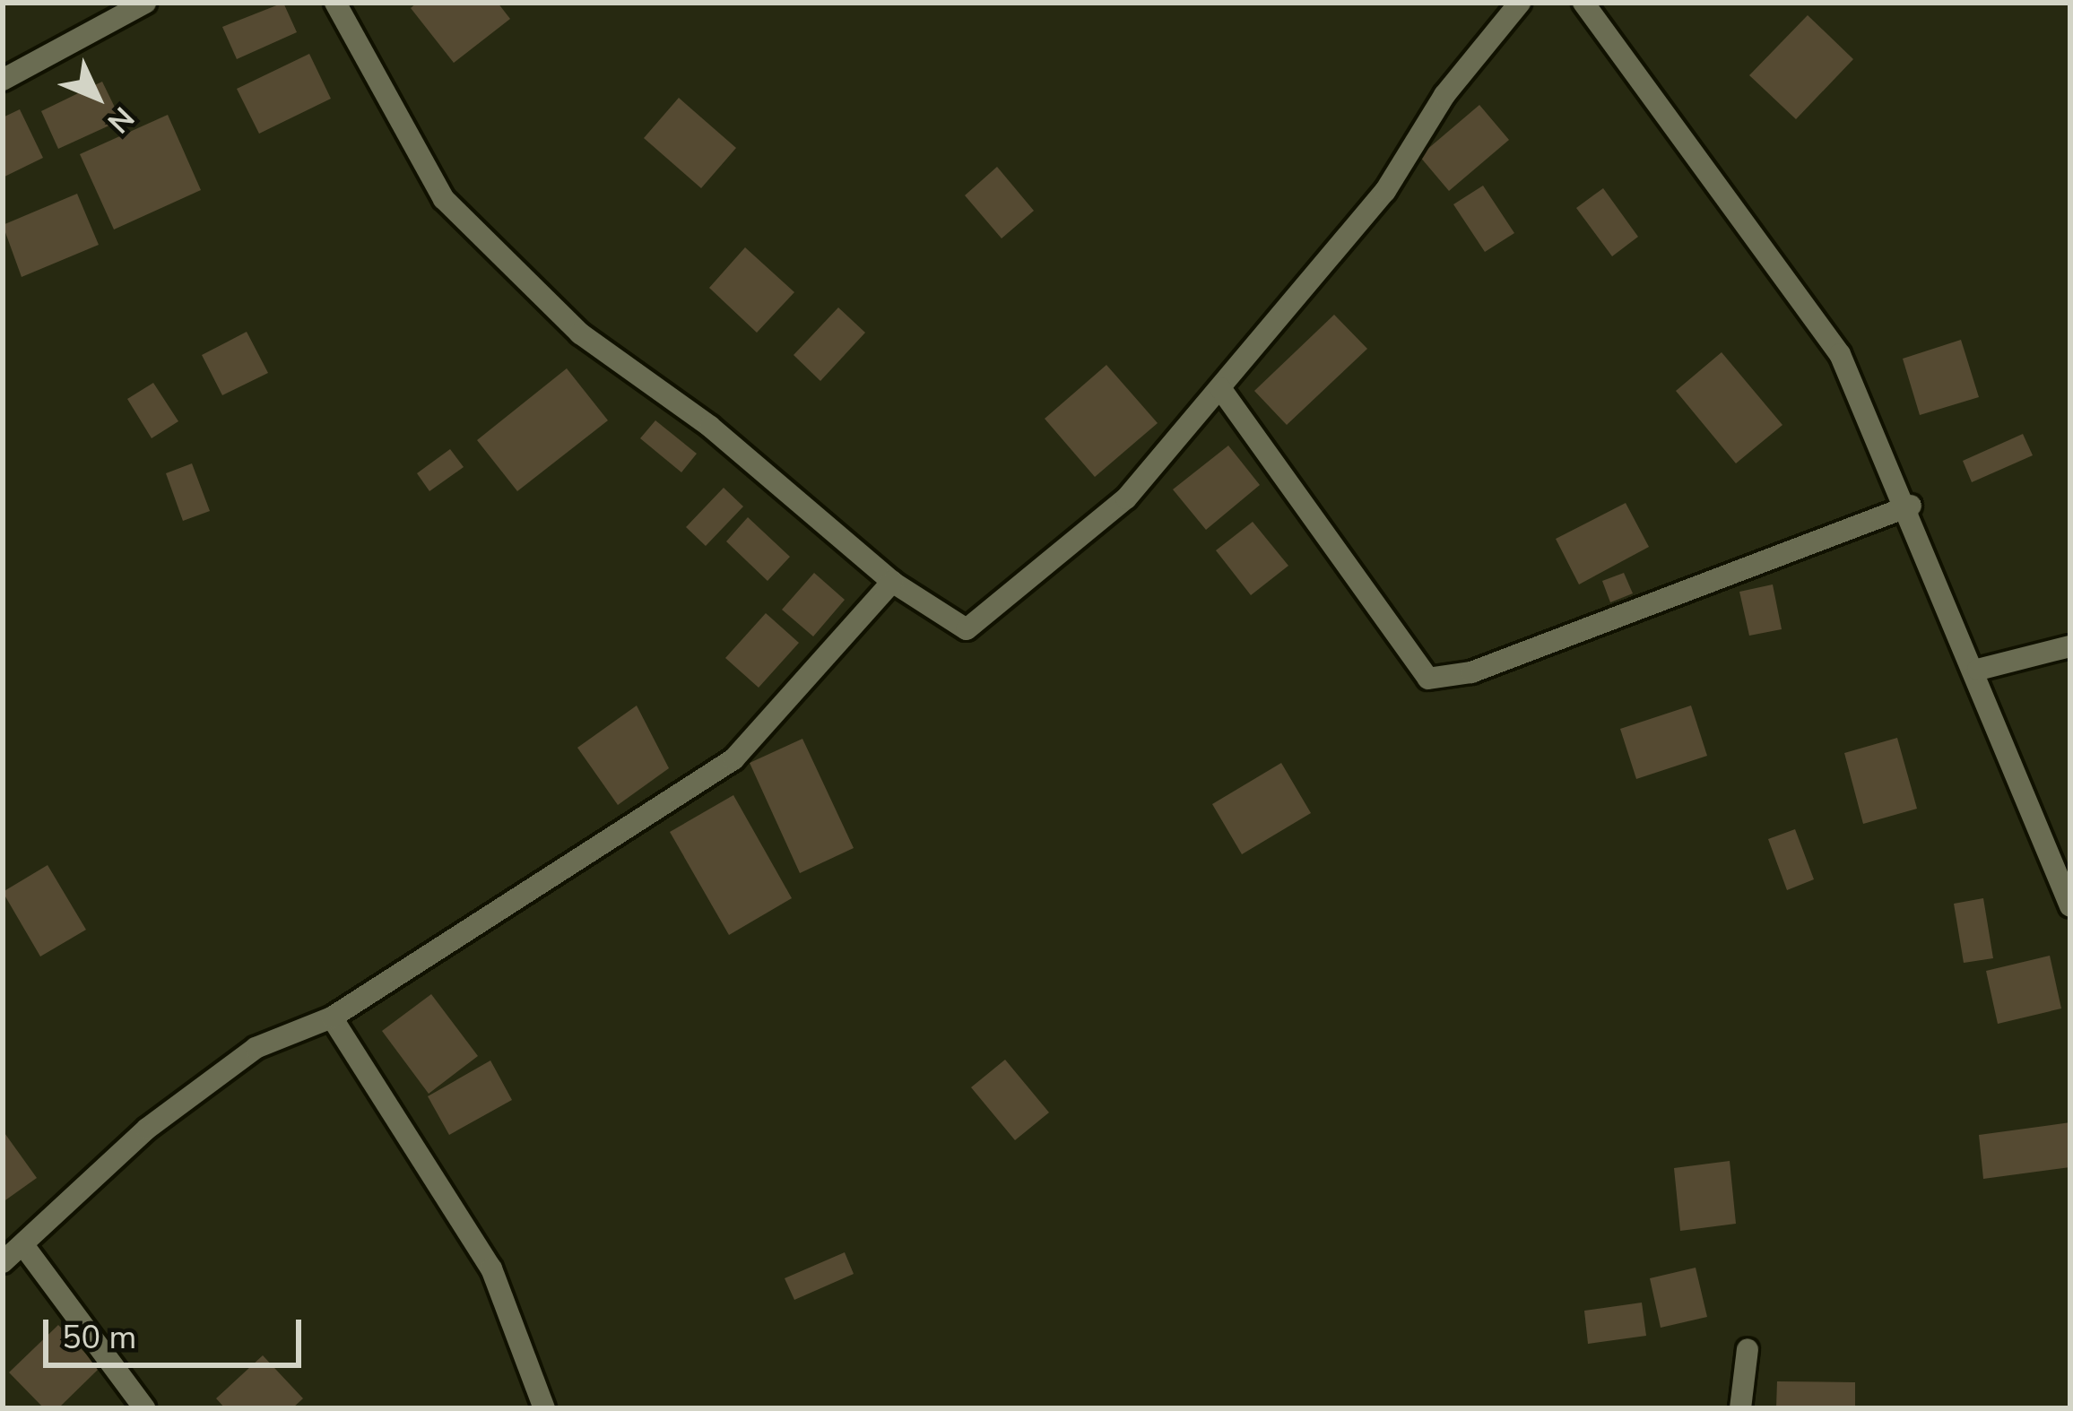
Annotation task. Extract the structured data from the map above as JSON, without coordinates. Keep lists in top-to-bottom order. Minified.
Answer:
{"scale_bar":"50 m","north":"bottom right"}
